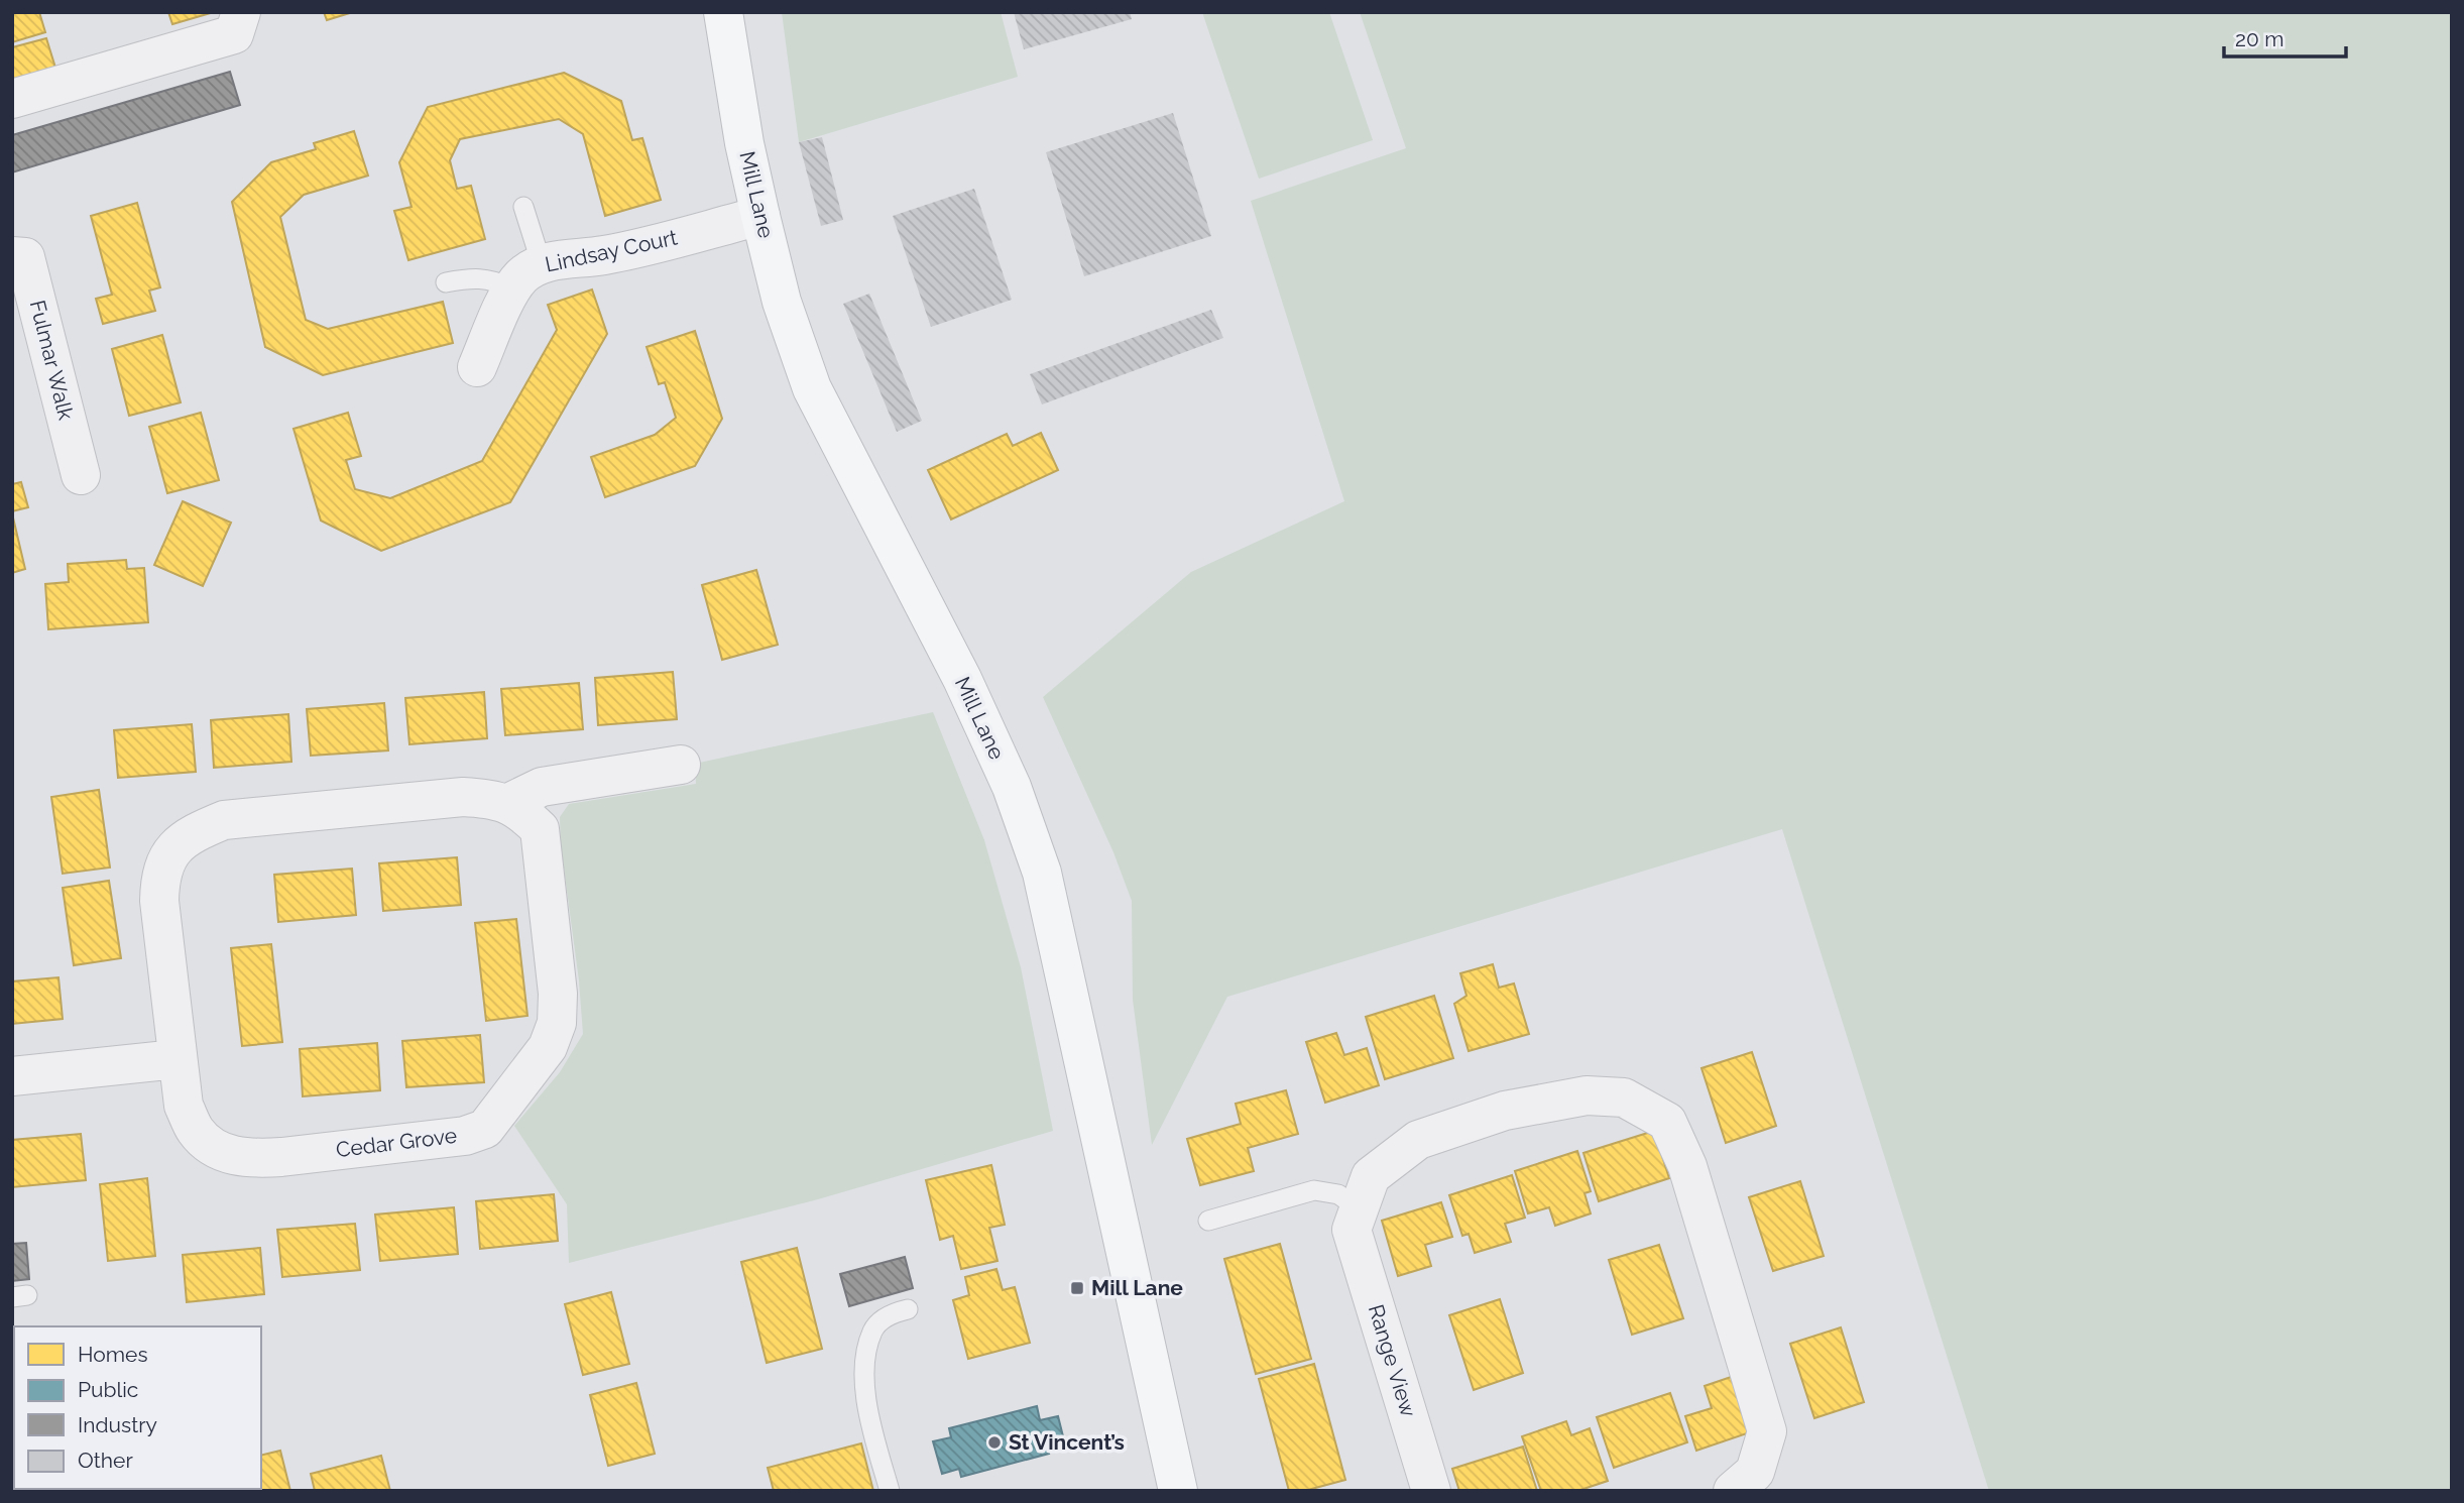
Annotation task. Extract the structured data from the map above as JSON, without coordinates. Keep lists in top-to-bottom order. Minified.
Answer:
{"streets":{"main road":["Mill Lane"],"street":["Lindsay Court","Fulmar Walk","Cedar Grove","Range View"]},"crossings":[["Mill Lane","Lindsay Court"]],"places":{"transit":["Mill Lane"],"other":["St Vincent’s"]},"legend":["Homes","Public","Industry","Other"],"scale_bar":"20 m"}
